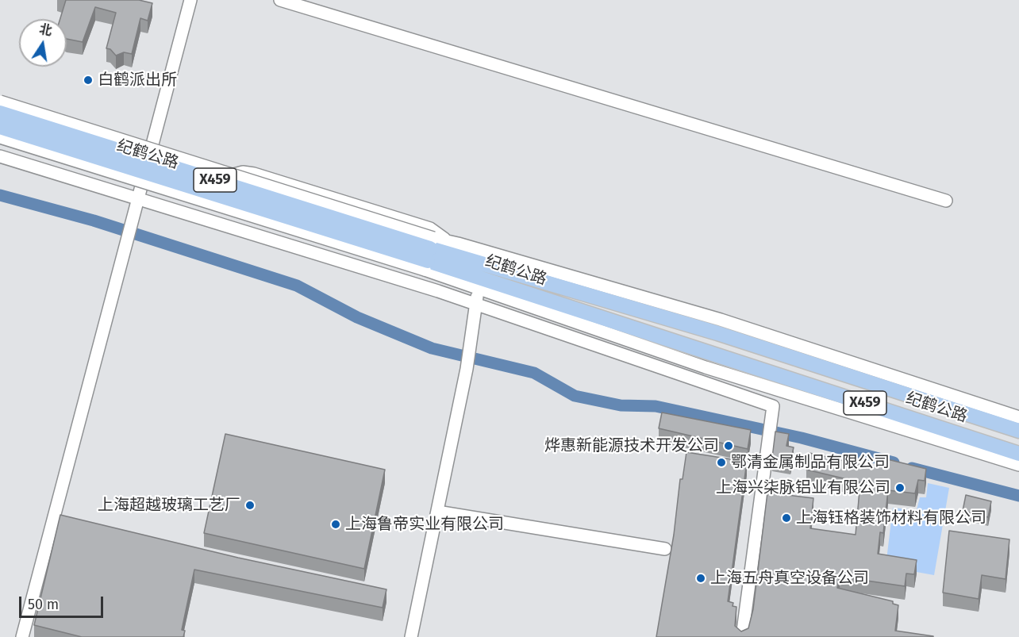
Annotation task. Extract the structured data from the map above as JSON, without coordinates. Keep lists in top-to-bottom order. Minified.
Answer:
{"streets":{"main road":["纪鹤公路","X459"]},"places":["白鹤派出所","烨惠新能源技术开发公司","鄂清金属制品有限公司","上海兴柒脉铝业有限公司","上海超越玻璃工艺厂","上海钰格装饰材料有限公司","上海鲁帝实业有限公司","上海五舟真空设备公司"],"scale_bar":"50 m","north":"top"}
